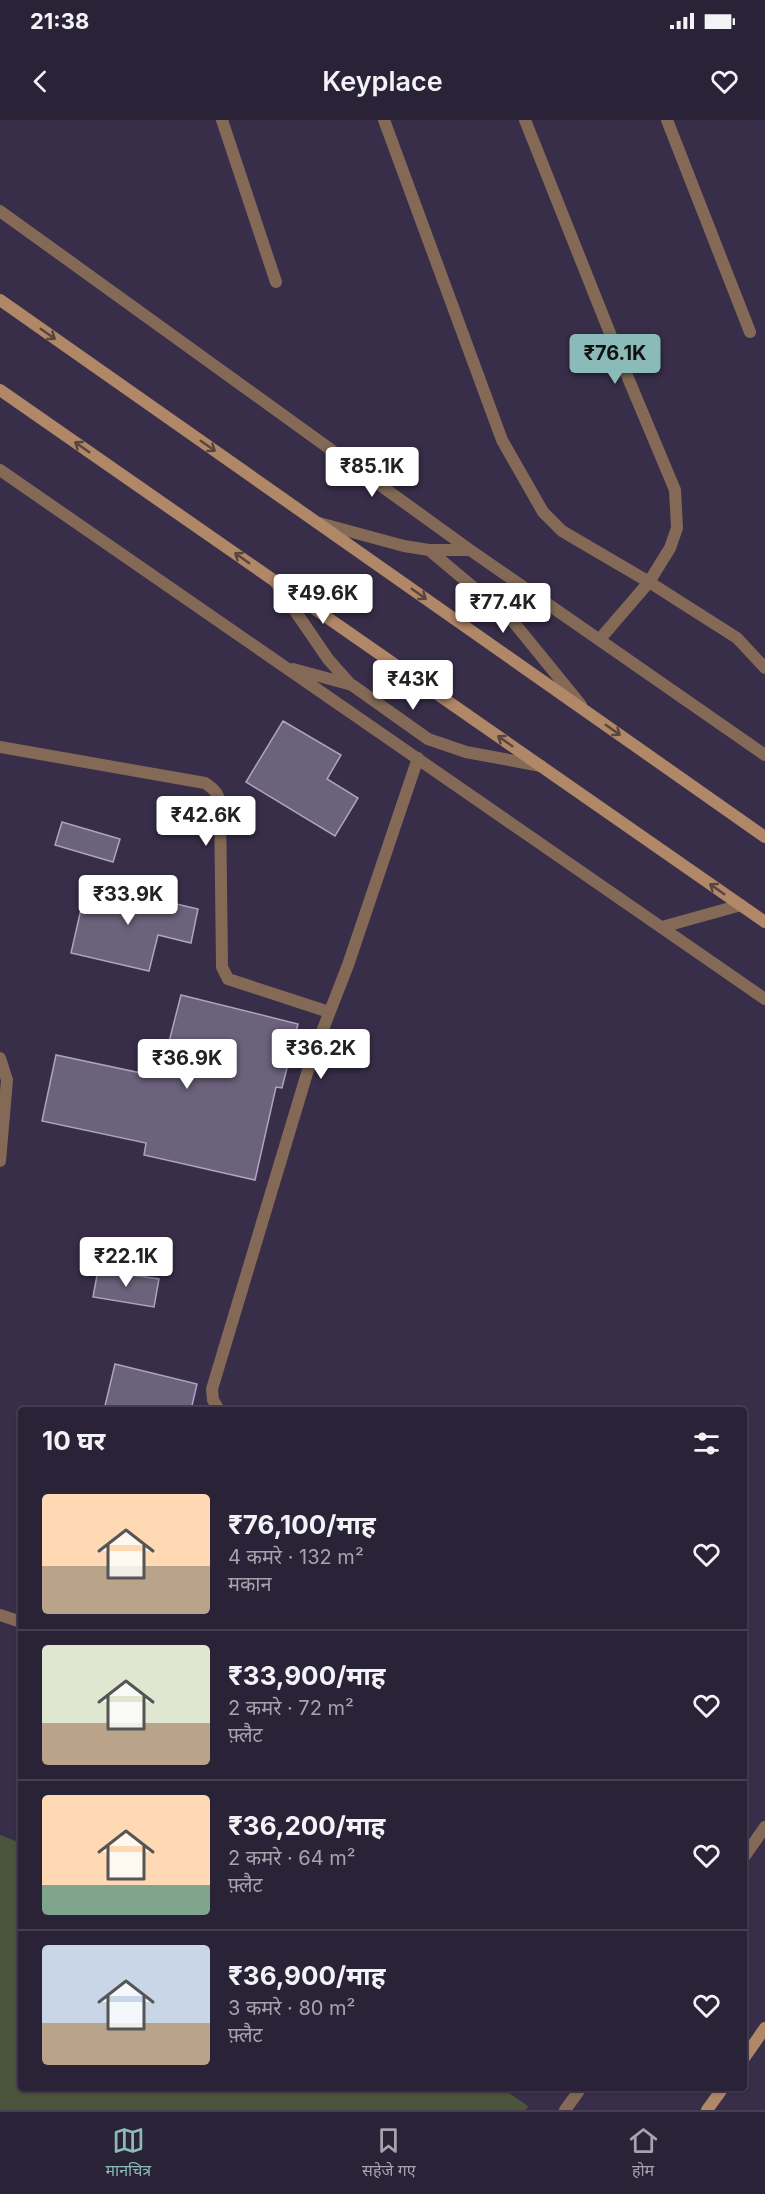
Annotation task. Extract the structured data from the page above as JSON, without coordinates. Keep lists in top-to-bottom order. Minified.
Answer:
{"page":{"status":"21:38","header":"Keyplace","price":["₹76.1K","₹85.1K","₹49.6K","₹77.4K","₹43K","₹42.6K","₹33.9K","₹36.2K","₹36.9K","₹22.1K"],"heading":"10 घर","list":[{"name":"₹76,100/माह","note":"4 कमरे · 132 m² · मकान"},{"name":"₹33,900/माह","note":"2 कमरे · 72 m² · फ़्लैट"},{"name":"₹36,200/माह","note":"2 कमरे · 64 m² · फ़्लैट"},{"name":"₹36,900/माह","note":"3 कमरे · 80 m² · फ़्लैट"}],"tabs":["मानचित्र","सहेजे गए","होम"]}}
